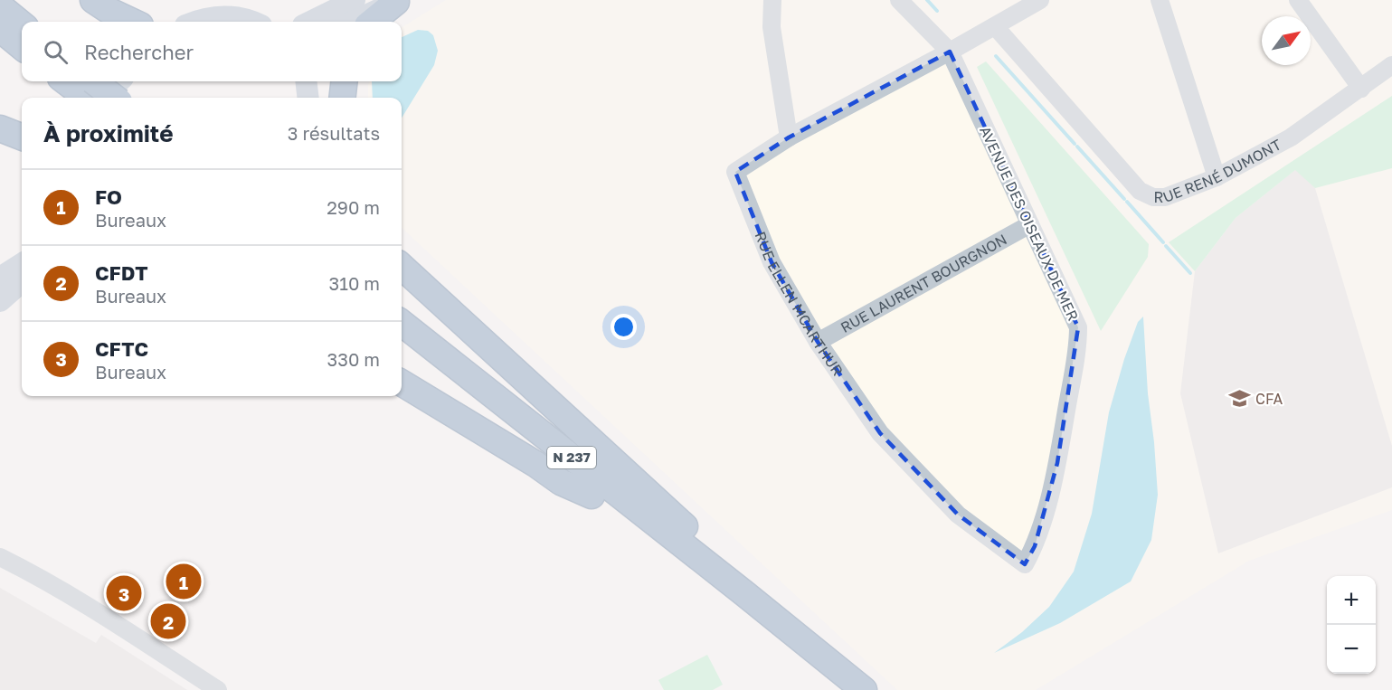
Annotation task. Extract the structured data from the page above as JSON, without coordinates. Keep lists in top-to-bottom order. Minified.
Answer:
{"streets":{"highway":["N 237"],"street":["RUE RENÉ DUMONT","AVENUE DES OISEAUX DE MER","RUE LAURENT BOURGNON","RUE ELLEN MCARTHUR"]},"crossings":[["AVENUE DES OISEAUX DE MER","RUE LAURENT BOURGNON"],["AVENUE DES OISEAUX DE MER","RUE ELLEN MCARTHUR"],["RUE LAURENT BOURGNON","RUE ELLEN MCARTHUR"]],"places":{"school or university":["CFA"]},"north":"top right","page":{"search":"Rechercher","heading":["À proximité","3 résultats"],"list":[{"mark":"1","name":"FO","note":"Bureaux","value":"290 m"},{"mark":"2","name":"CFDT","note":"Bureaux","value":"310 m"},{"mark":"3","name":"CFTC","note":"Bureaux","value":"330 m"}],"pins":["1","3","2"],"map_buttons":["+","−"]}}
